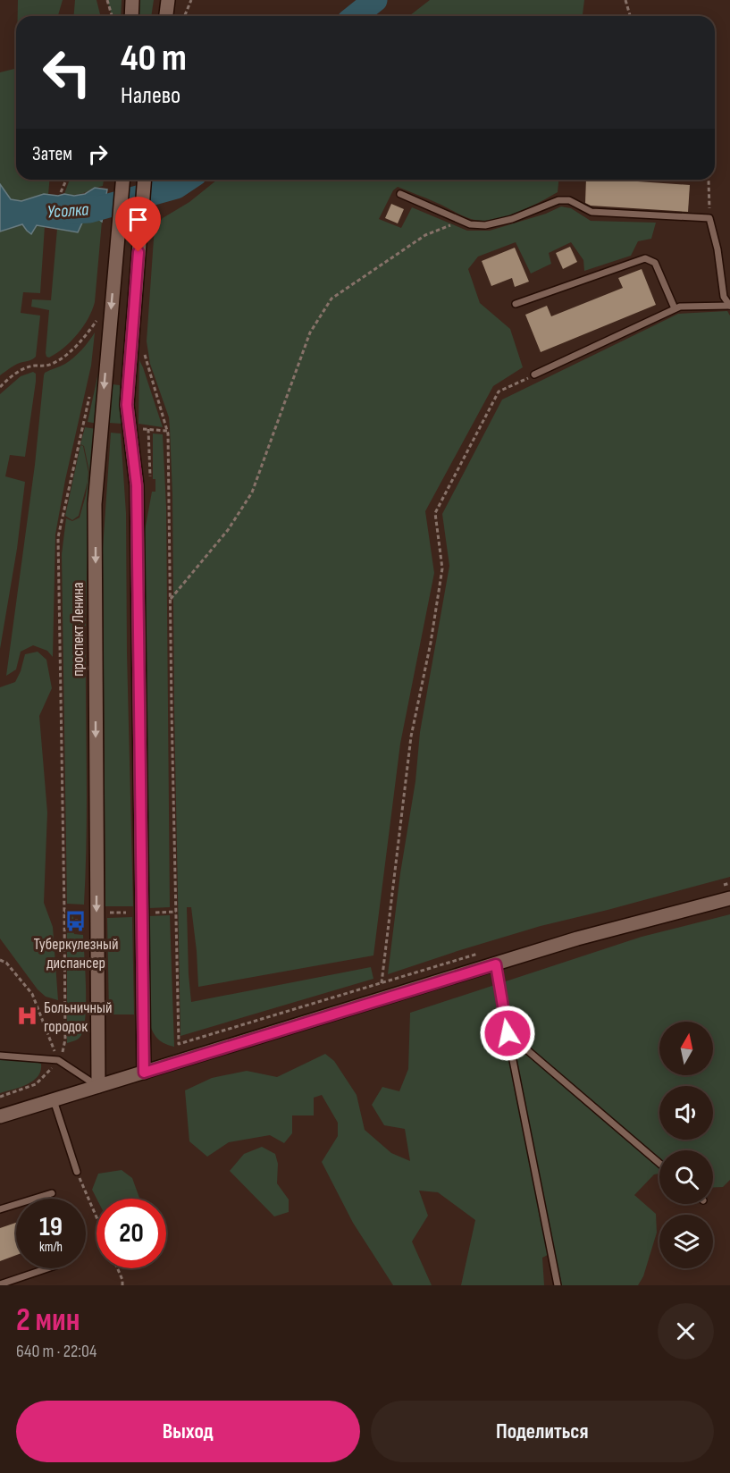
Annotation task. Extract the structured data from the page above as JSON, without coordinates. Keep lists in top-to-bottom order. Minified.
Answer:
{"streets":{"street":["проспект Ленина"]},"water":["Усолка"],"places":{"bus stop":["Туберкулезный диспансер"],"hospital":["Больничный городок"]},"north":"top","page":{"turn":["40 m","Налево"],"then":"Затем","speed":"19 km/h","limit":"20","heading":["2 мин","640 m · 22:04"],"buttons":["Выход","Поделиться"]}}
